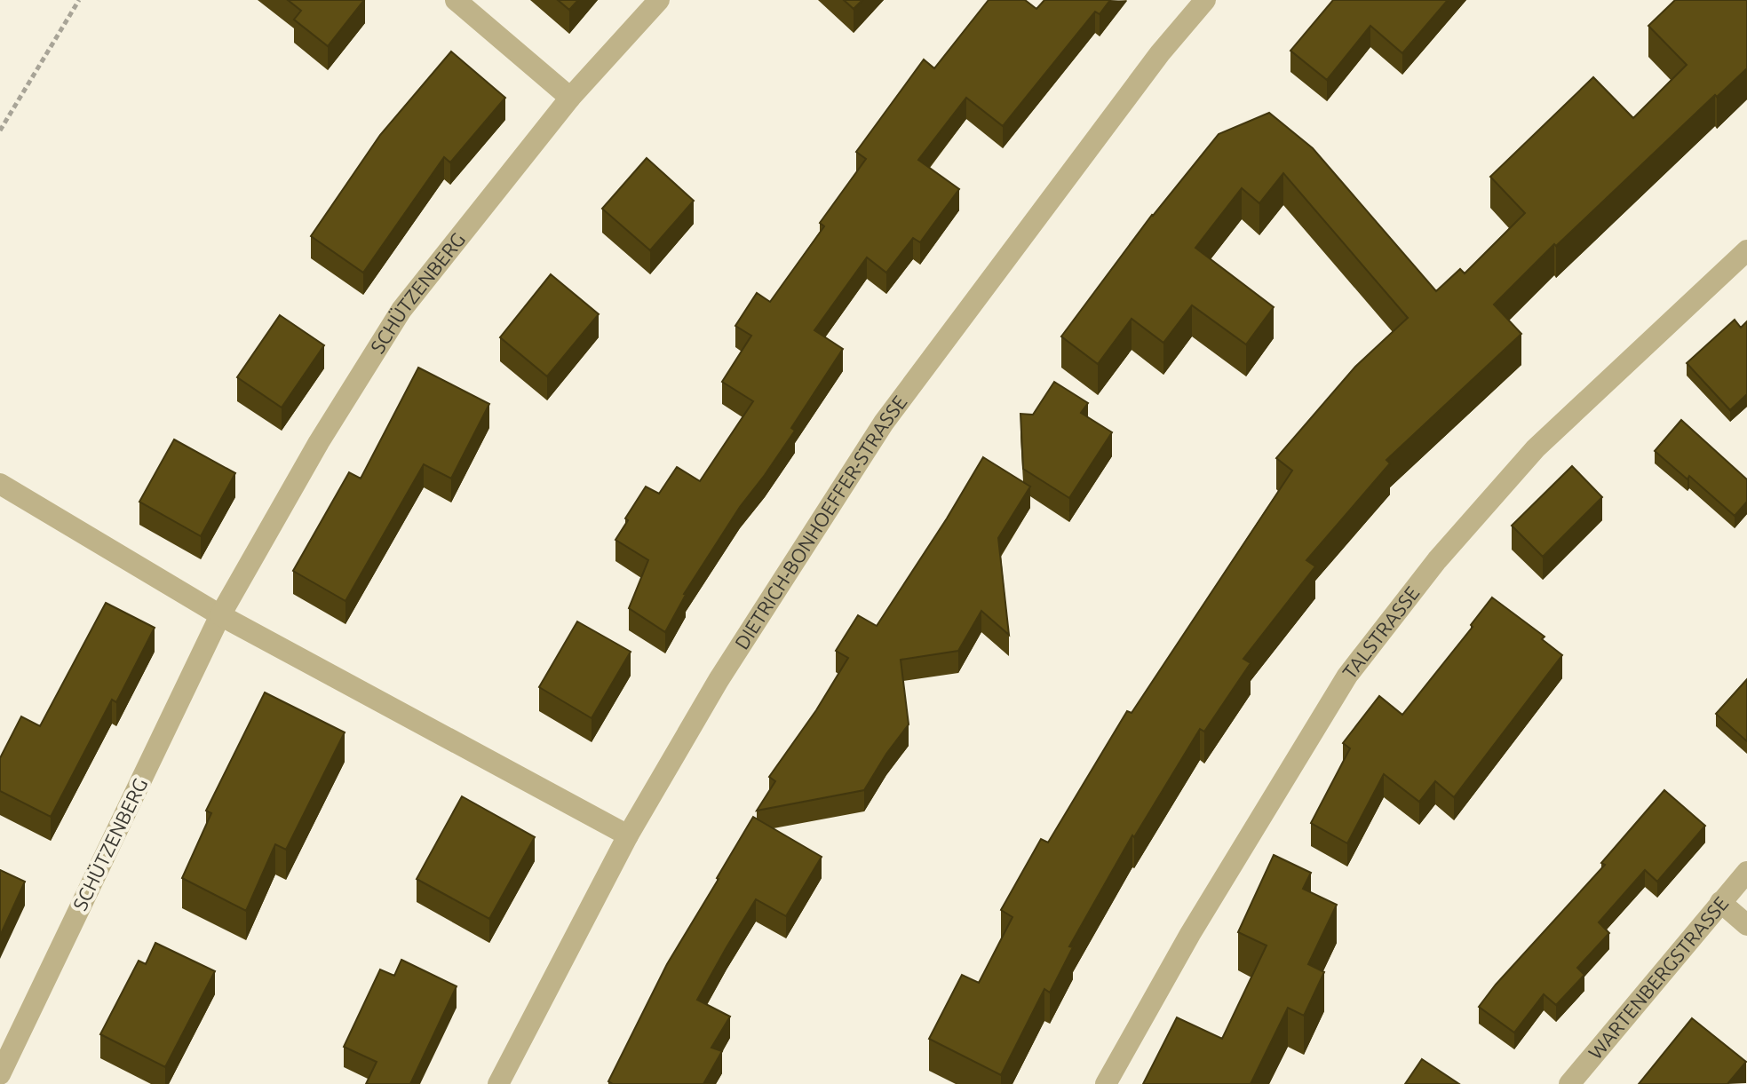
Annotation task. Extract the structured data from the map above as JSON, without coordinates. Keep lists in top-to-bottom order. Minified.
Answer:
{"streets":{"street":["SCHÜTZENBERG","DIETRICH-BONHOEFFER-STRASSE","TALSTRASSE","WARTENBERGSTRASSE"]}}
